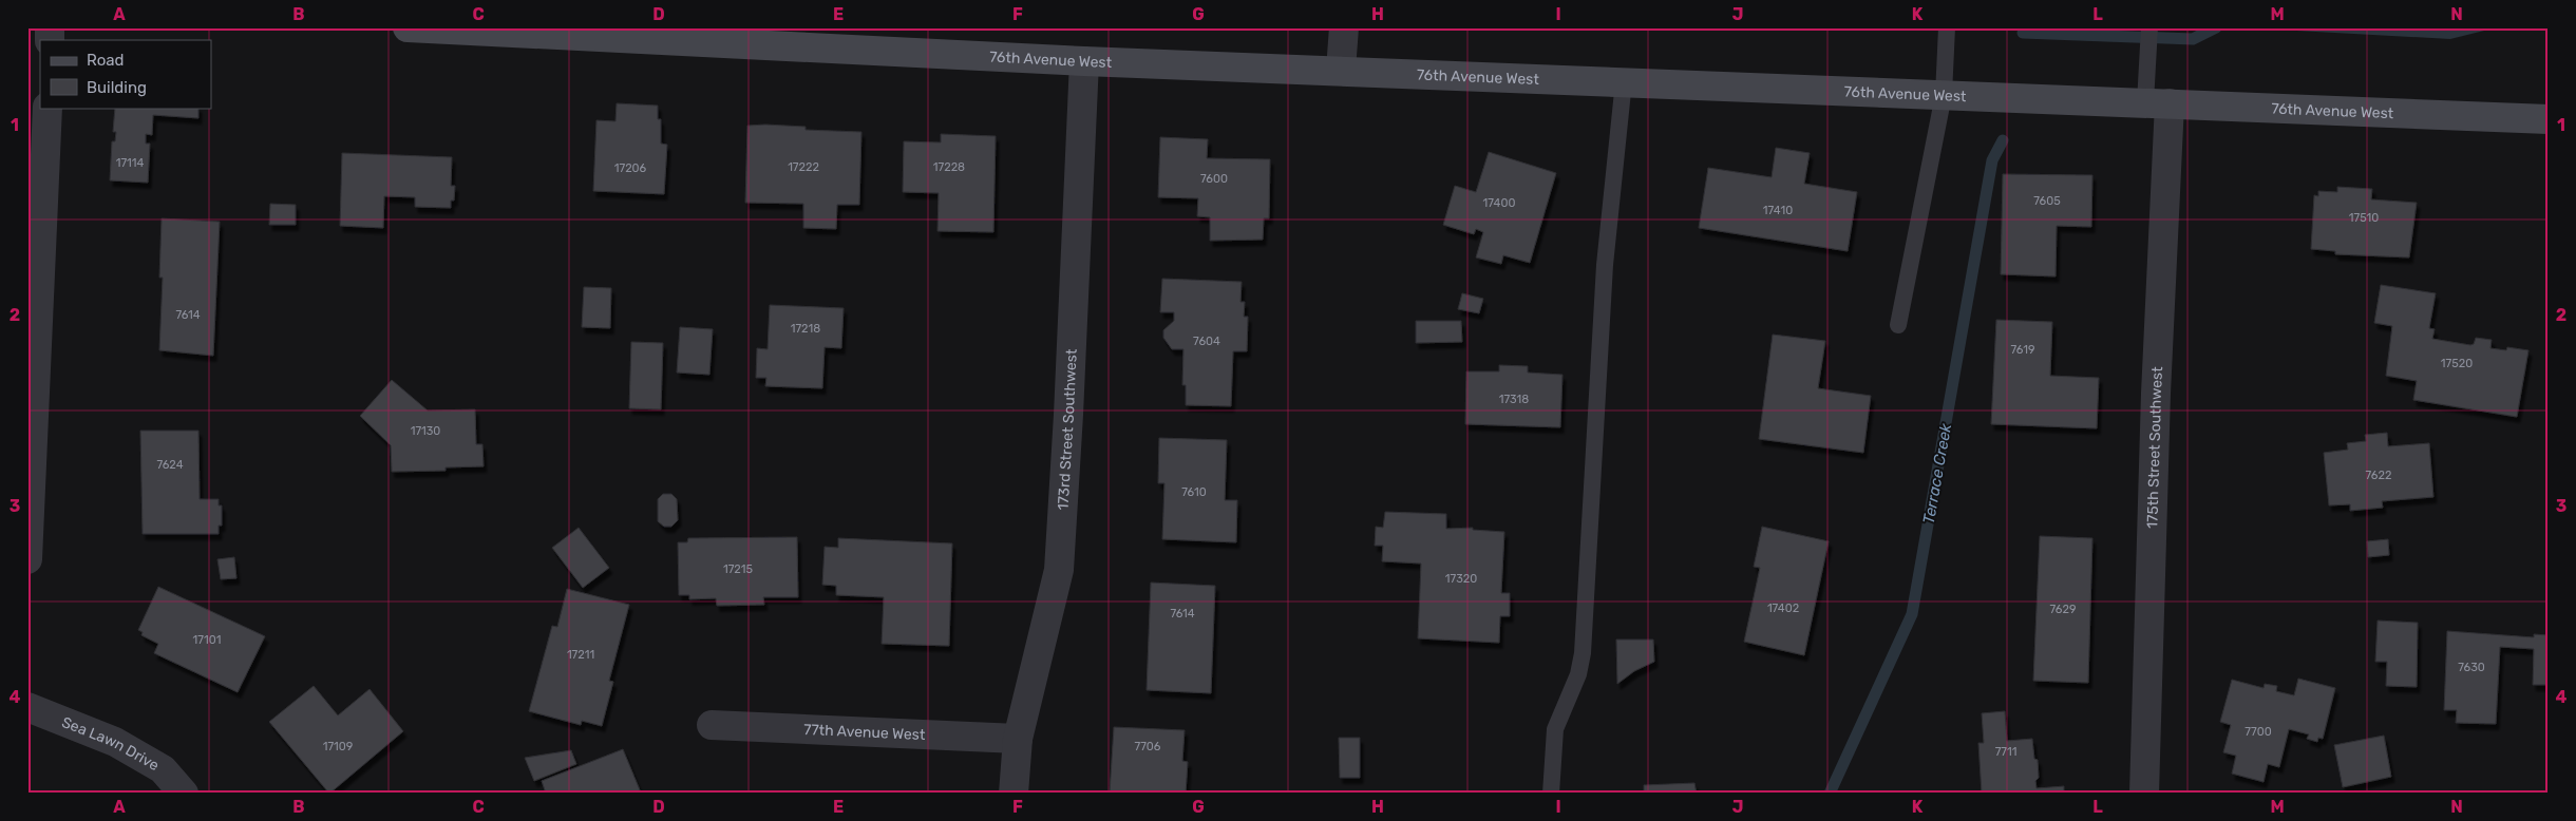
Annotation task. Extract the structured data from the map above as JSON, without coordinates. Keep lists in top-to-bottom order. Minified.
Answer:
{"streets":{"street":["76th Avenue West","173rd Street Southwest","175th Street Southwest","77th Avenue West","Sea Lawn Drive"]},"crossings":[["76th Avenue West","173rd Street Southwest"],["76th Avenue West","175th Street Southwest"],["173rd Street Southwest","77th Avenue West"]],"water":["Terrace Creek"],"house_numbers":["17114","17222","17228","17206","7600","7605","17400","17410","17510","7614","17218","7604","7619","17520","17318","17130","7624","7622","7610","17215","17320","17402","7629","7614","17101","17211","7630","7700","17109","7706","7711"],"legend":["Road","Building"],"grid":{"columns":["A","B","C","D","E","F","G","H","I","J","K","L","M","N"],"rows":["1","2","3","4"]}}
